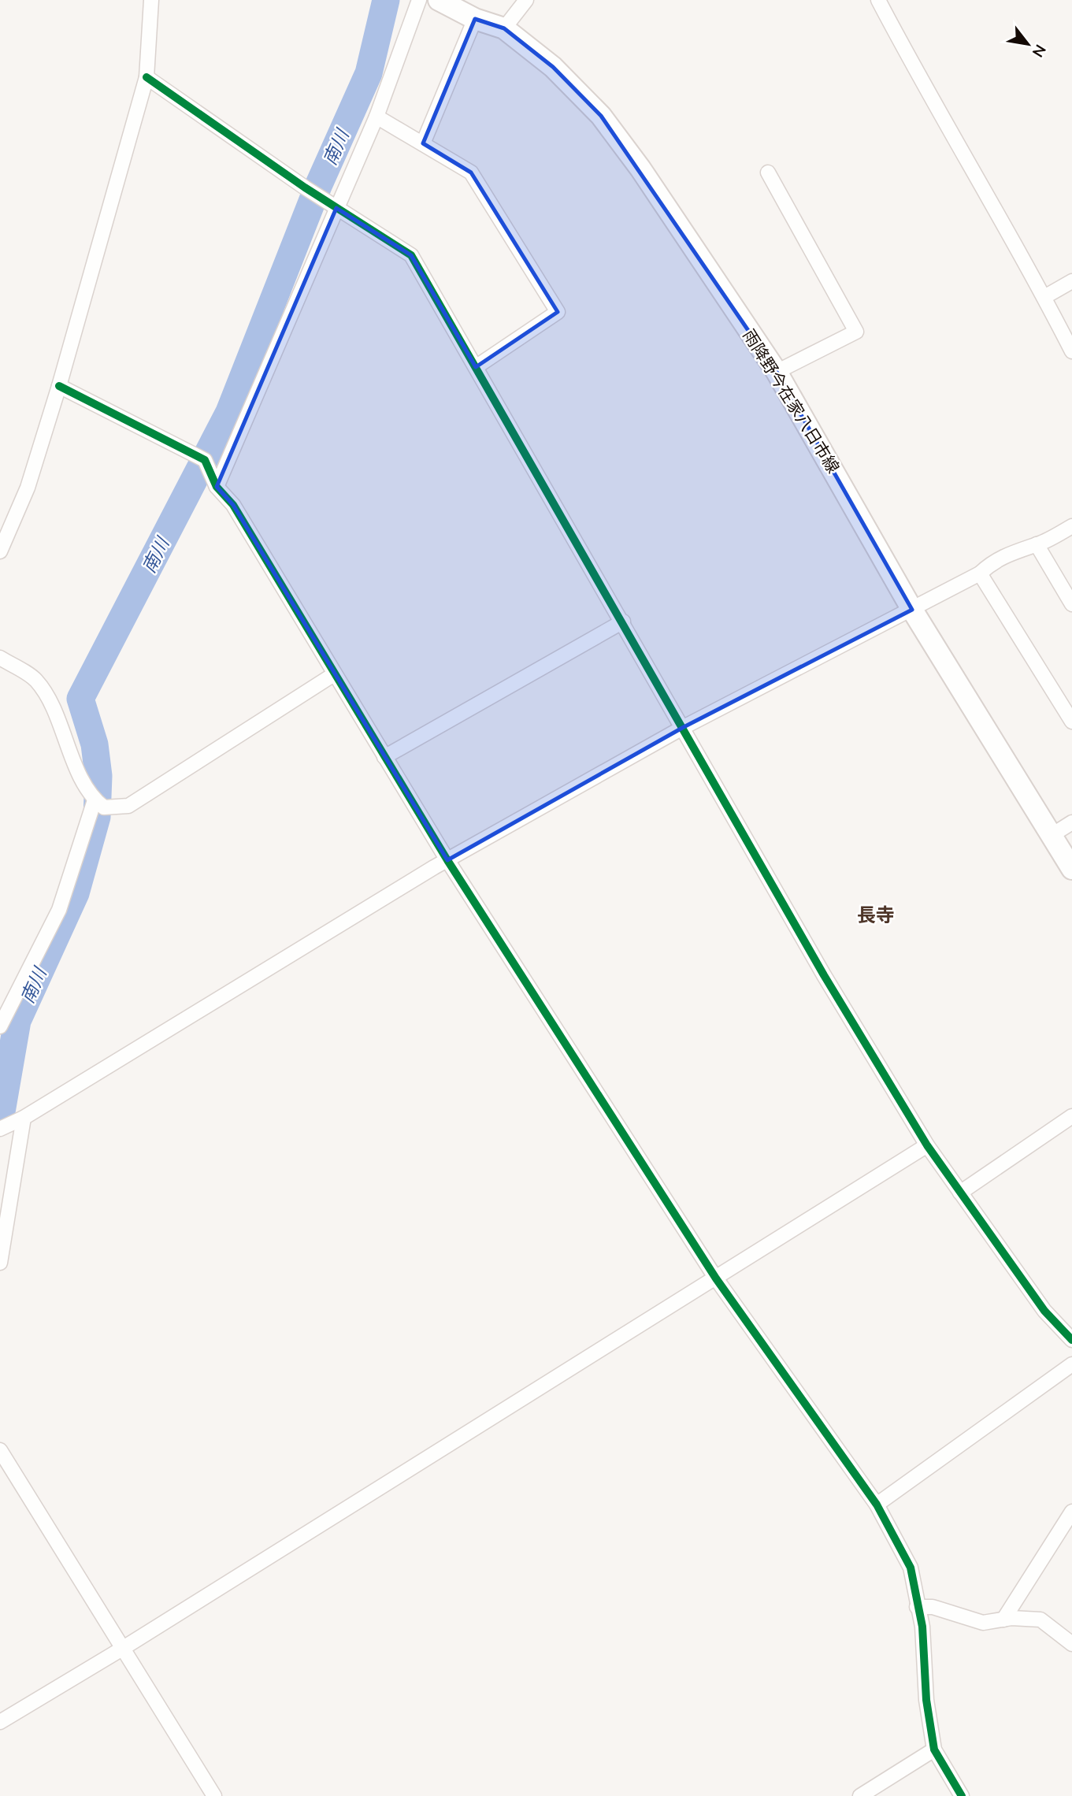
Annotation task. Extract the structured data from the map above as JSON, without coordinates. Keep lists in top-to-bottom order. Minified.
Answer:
{"streets":{"main road":["雨降野今在家八日市線"]},"districts":["長寺"],"water":["南川"],"north":"bottom right"}
